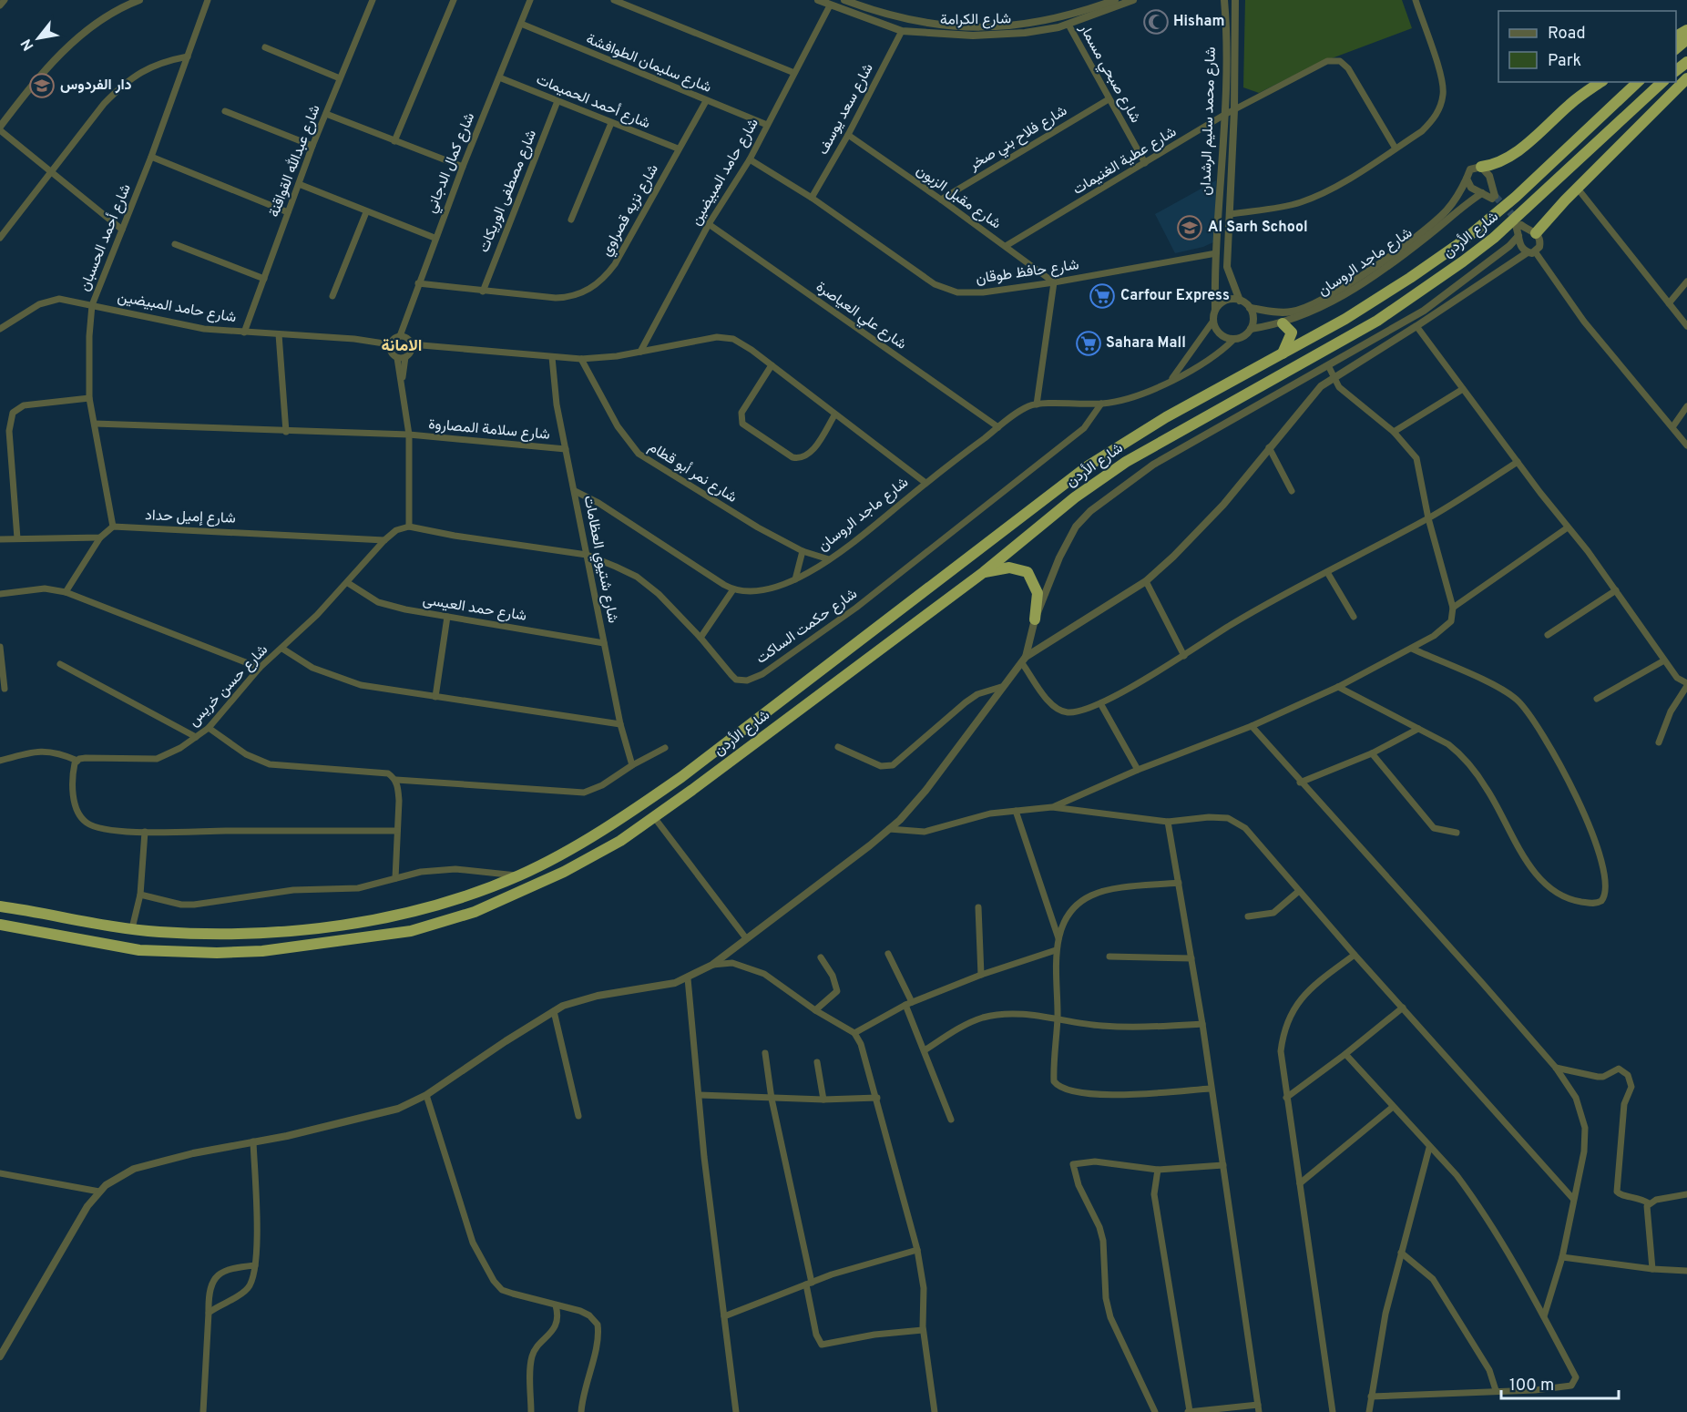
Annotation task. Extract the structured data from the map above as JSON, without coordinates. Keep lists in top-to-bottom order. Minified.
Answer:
{"streets":{"highway":["شارع الأردن"],"street":["شارع الكرامة","شارع سليمان الطوافشة","شارع صبحي مسمار","شارع أحمد الحميمات","شارع سعد يوسف","شارع محمد سليم الرشدان","شارع فلاح بني صخر","شارع عبدالله القواقنة","شارع عطية الغنيمات","شارع كمال الدجاني","شارع حامد المبيضين","شارع مصطفى الوريكات","شارع مقبل الزبون","شارع نزيه قصراوي","شارع أحمد الحسبان","شارع ماجد الروسان","شارع حافظ طوقان","شارع علي العياصرة","شارع سلامة المصاروة","شارع نمر أبو قطام","شارع إميل حداد","شارع شتيوي العظامات","شارع حمد العيسى","شارع حكمت الساكت","شارع حسن خريس"]},"crossings":[["شارع الكرامة","شارع صبحي مسمار"],["شارع الكرامة","شارع سعد يوسف"],["شارع الكرامة","شارع حامد المبيضين"],["شارع سليمان الطوافشة","شارع كمال الدجاني"],["شارع سليمان الطوافشة","شارع حامد المبيضين"],["شارع سليمان الطوافشة","شارع نزيه قصراوي"],["شارع صبحي مسمار","شارع فلاح بني صخر"],["شارع صبحي مسمار","شارع عطية الغنيمات"],["شارع أحمد الحميمات","شارع كمال الدجاني"],["شارع أحمد الحميمات","شارع مصطفى الوريكات"],["شارع أحمد الحميمات","شارع نزيه قصراوي"],["شارع سعد يوسف","شارع مقبل الزبون"],["شارع سعد يوسف","شارع حافظ طوقان"],["شارع محمد سليم الرشدان","شارع عطية الغنيمات"],["شارع محمد سليم الرشدان","شارع ماجد الروسان"],["شارع محمد سليم الرشدان","شارع حافظ طوقان"],["شارع فلاح بني صخر","شارع مقبل الزبون"],["شارع عبدالله القواقنة","شارع حامد المبيضين"],["شارع عطية الغنيمات","شارع مقبل الزبون"],["شارع كمال الدجاني","شارع حامد المبيضين"],["شارع كمال الدجاني","شارع نزيه قصراوي"],["شارع حامد المبيضين","شارع أحمد الحسبان"],["شارع حامد المبيضين","شارع حافظ طوقان"],["شارع حامد المبيضين","شارع علي العياصرة"],["شارع مصطفى الوريكات","شارع نزيه قصراوي"],["شارع مقبل الزبون","شارع حافظ طوقان"],["شارع أحمد الحسبان","شارع سلامة المصاروة"],["شارع أحمد الحسبان","شارع إميل حداد"],["شارع ماجد الروسان","شارع علي العياصرة"],["شارع ماجد الروسان","شارع نمر أبو قطام"],["شارع ماجد الروسان","شارع حكمت الساكت"],["شارع سلامة المصاروة","شارع شتيوي العظامات"],["شارع إميل حداد","شارع حسن خريس"],["شارع شتيوي العظامات","شارع حمد العيسى"],["شارع شتيوي العظامات","شارع حكمت الساكت"],["شارع حمد العيسى","شارع حسن خريس"],["شارع حكمت الساكت","شارع حسن خريس"]],"districts":["الامانة"],"places":{"mosque":["Hisham"],"school or university":["دار الفردوس","Al Sarh School"],"supermarket":["Carfour Express","Sahara Mall"]},"legend":["Road","Park"],"scale_bar":"100 m","north":"bottom left"}
